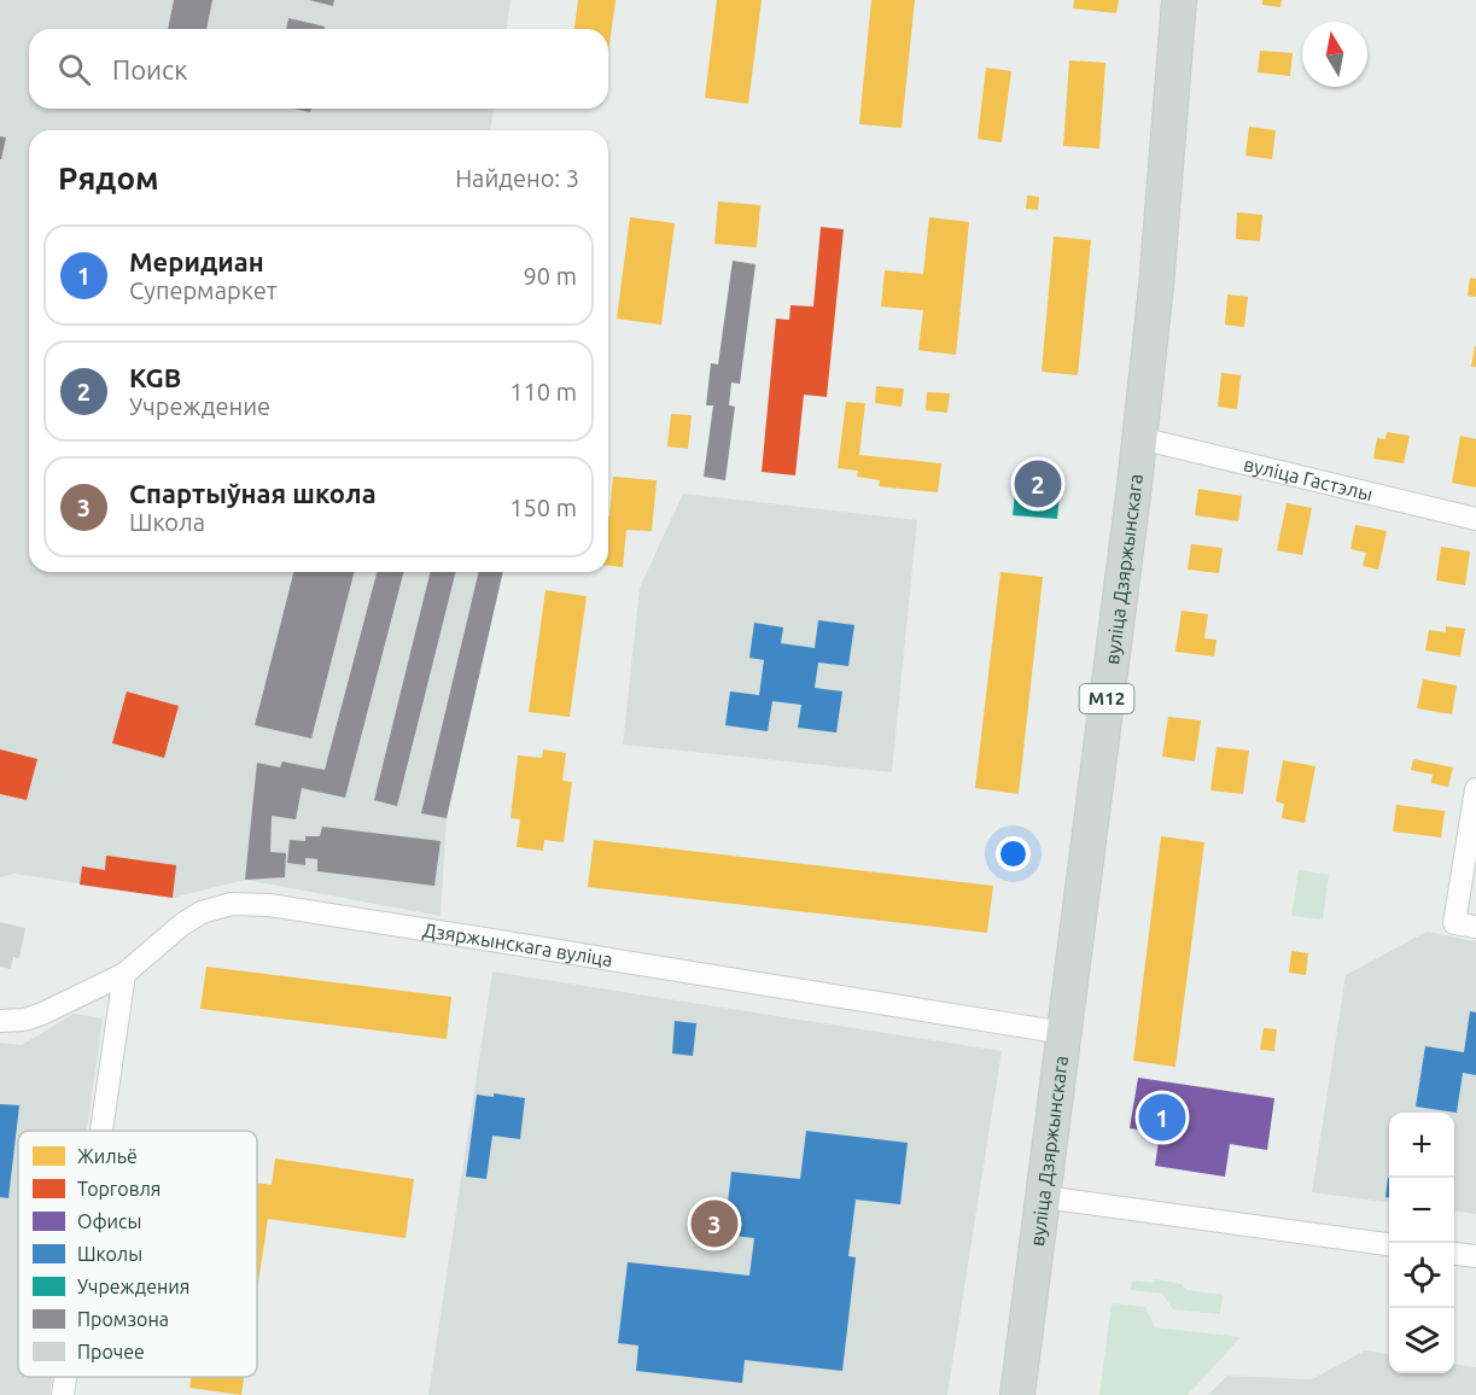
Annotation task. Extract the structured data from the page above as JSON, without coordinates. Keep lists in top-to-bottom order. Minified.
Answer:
{"streets":{"main road":["вуліца Дзяржынскага","М12"],"street":["вуліца Гастэлы","Дзяржынскага вуліца"]},"crossings":[["вуліца Гастэлы","вуліца Дзяржынскага"],["вуліца Дзяржынскага","Дзяржынскага вуліца"]],"legend":["Жильё","Торговля","Офисы","Школы","Учреждения","Промзона","Прочее"],"north":"top","page":{"search":"Поиск","heading":["Рядом","Найдено: 3"],"list":[{"mark":"1","name":"Меридиан","note":"Супермаркет","value":"90 m"},{"mark":"2","name":"KGB","note":"Учреждение","value":"110 m"},{"mark":"3","name":"Спартыўная школа","note":"Школа","value":"150 m"}],"pins":["2","1","3"],"map_buttons":["+","−"]}}
